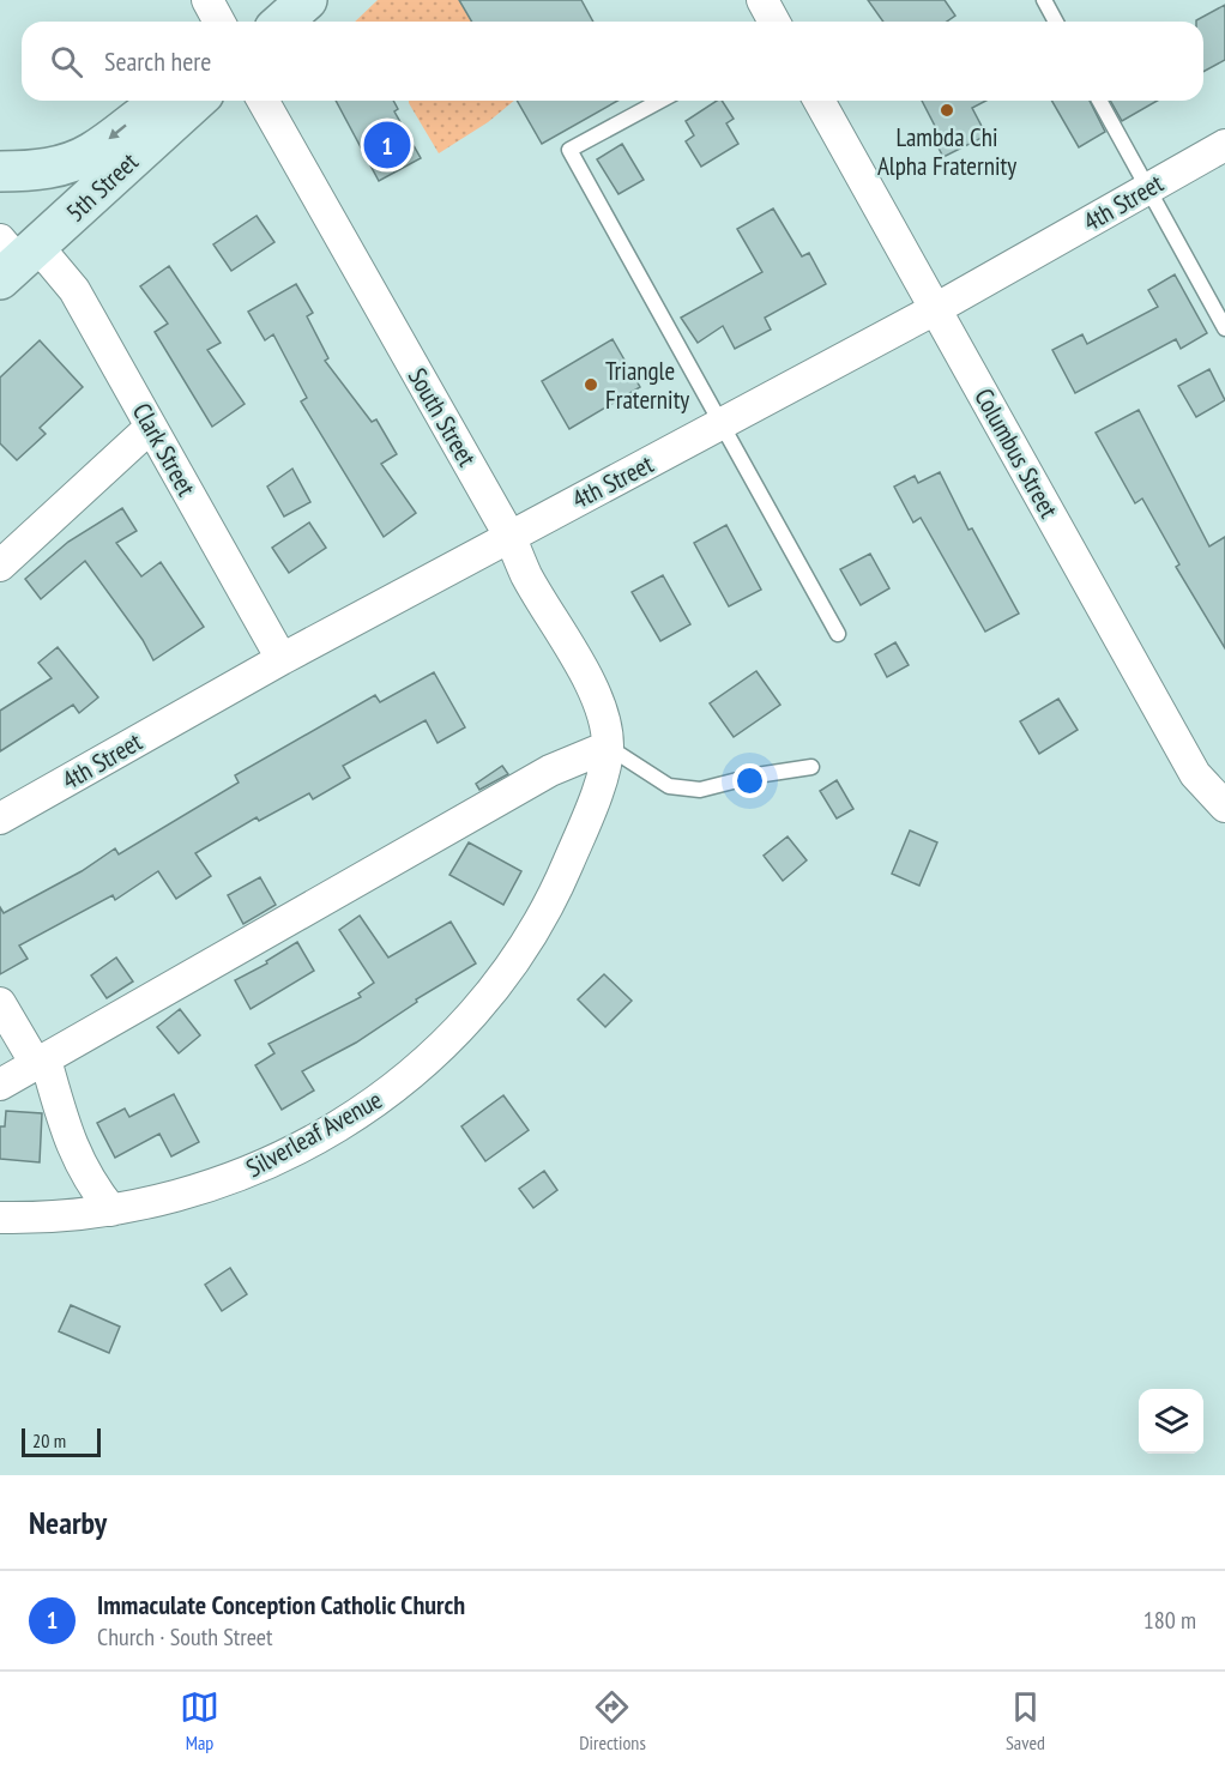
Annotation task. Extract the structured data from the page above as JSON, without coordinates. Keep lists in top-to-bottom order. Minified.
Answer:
{"streets":{"main road":["5th Street"],"street":["4th Street","South Street","Clark Street","Columbus Street","Silverleaf Avenue"]},"crossings":[["5th Street","Clark Street"],["4th Street","South Street"],["4th Street","Clark Street"],["4th Street","Columbus Street"],["South Street","Silverleaf Avenue"]],"places":["Lambda Chi Alpha Fraternity","Triangle Fraternity"],"scale_bar":"20 m","page":{"search":"Search here","pins":"1","scale":"20 m","heading":"Nearby","list":[{"mark":"1","name":"Immaculate Conception Catholic Church","note":"Church · South Street","value":"180 m"}],"nav":["Map","Directions","Saved"]}}
